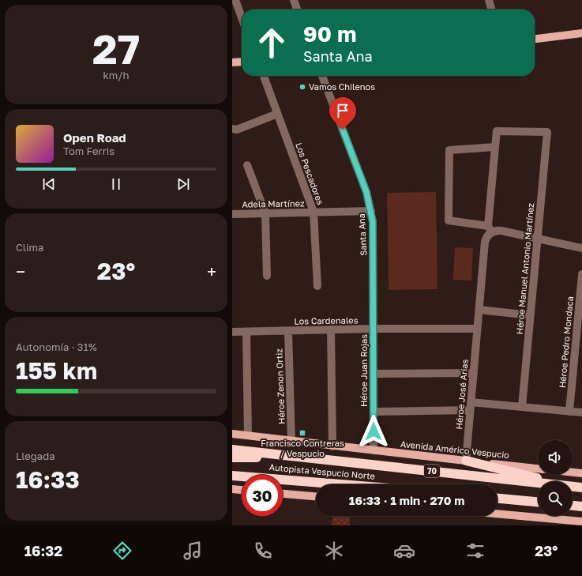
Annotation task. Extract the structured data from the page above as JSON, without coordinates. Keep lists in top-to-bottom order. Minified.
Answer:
{"streets":{"highway":["70","Autopista Vespucio Norte"],"main road":["Avenida Américo Vespucio"],"street":["Los Pescadores","Adela Martínez","Santa Ana","Héroe Manuel Antonio Martínez","Los Cardenales","Héroe Pedro Mondaca","Héroe Juan Rojas","Héroe Zenon Ortiz","Héroe José Arias"]},"crossings":[["Los Pescadores","Adela Martínez"],["Adela Martínez","Santa Ana"],["Santa Ana","Los Cardenales"],["Santa Ana","Héroe Juan Rojas"],["Los Cardenales","Héroe Juan Rojas"],["Los Cardenales","Héroe Zenon Ortiz"],["Los Cardenales","Héroe José Arias"],["Héroe Juan Rojas","Avenida Américo Vespucio"],["Héroe Zenon Ortiz","Avenida Américo Vespucio"],["Héroe José Arias","Avenida Américo Vespucio"],["70","Autopista Vespucio Norte"]],"places":{"other":["Vamos Chilenos"],"transit":["Francisco Contreras / Vespucio"]},"page":{"tile":[["27","km/h"],"Clima",["Autonomía · 31%","155 km"],["Llegada","16:33"]],"turn":["90 m","Santa Ana"],"song":["Open Road","Tom Ferris"],"heat":["−","23°","+"],"limit":"30","trip":"16:33 · 1 min · 270 m","tabs":["16:32","23°"]}}
